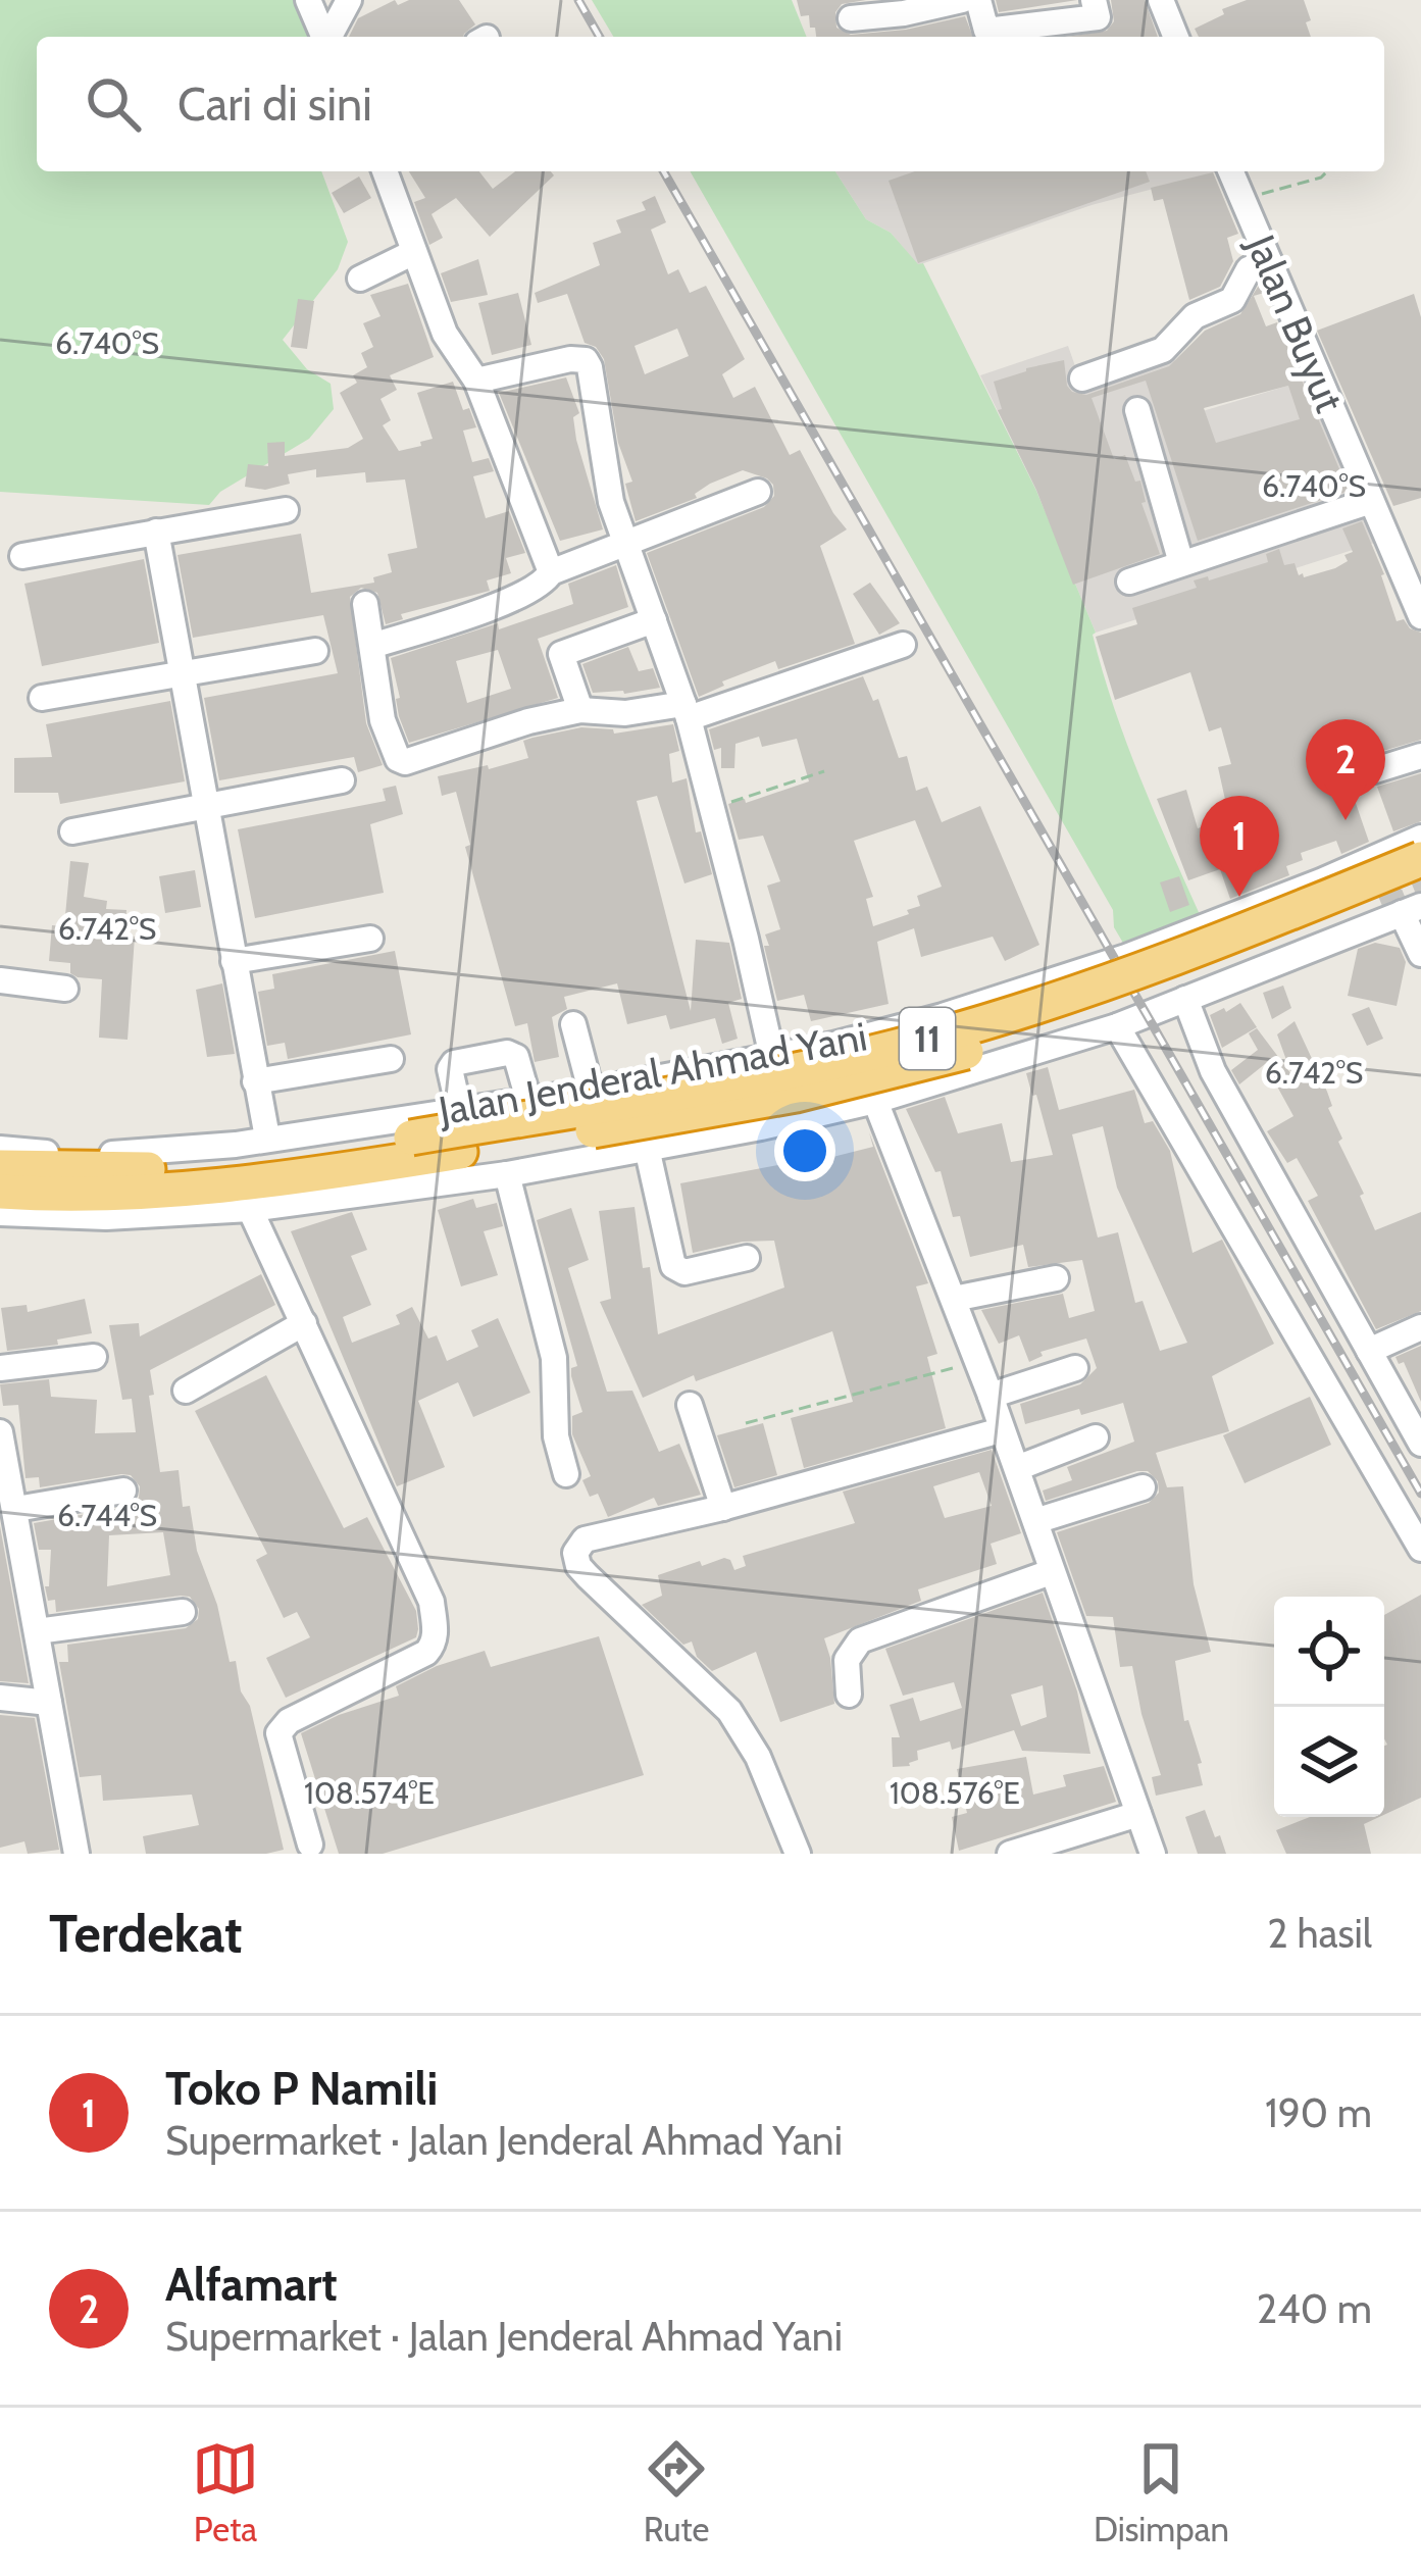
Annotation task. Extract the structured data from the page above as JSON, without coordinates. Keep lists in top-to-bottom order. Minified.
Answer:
{"streets":{"highway":["11","Jalan Jenderal Ahmad Yani"],"street":["Jalan Buyut"]},"page":{"search":"Cari di sini","pins":["2","1"],"heading":["Terdekat","2 hasil"],"list":[{"mark":"1","name":"Toko P Namili","note":"Supermarket · Jalan Jenderal Ahmad Yani","value":"190 m"},{"mark":"2","name":"Alfamart","note":"Supermarket · Jalan Jenderal Ahmad Yani","value":"240 m"}],"nav":["Peta","Rute","Disimpan"]},"coordinates":["6.740°S","6.742°S","6.744°S","108.574°E","108.576°E"]}
